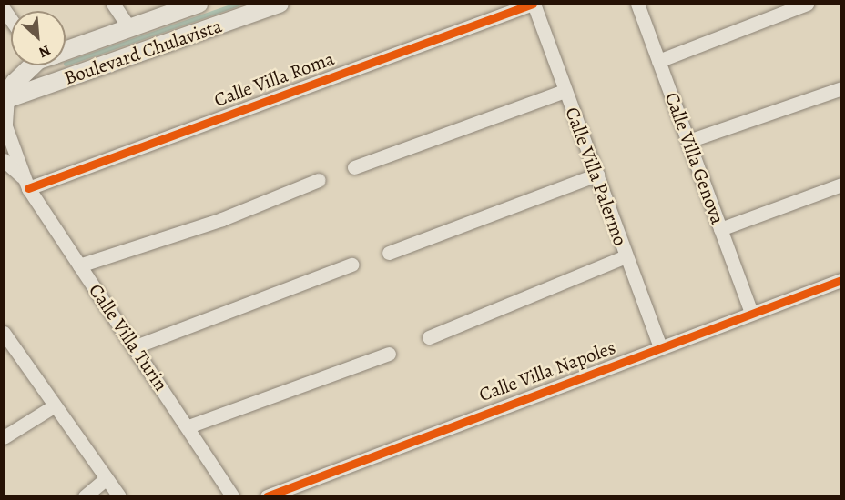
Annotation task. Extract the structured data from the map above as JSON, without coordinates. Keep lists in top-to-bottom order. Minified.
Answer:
{"streets":{"street":["Boulevard Chulavista","Calle Villa Roma","Calle Villa Genova","Calle Villa Palermo","Calle Villa Turin","Calle Villa Napoles"]},"crossings":[["Calle Villa Roma","Calle Villa Palermo"],["Calle Villa Roma","Calle Villa Turin"],["Calle Villa Genova","Calle Villa Napoles"],["Calle Villa Palermo","Calle Villa Napoles"]],"north":"bottom right"}
